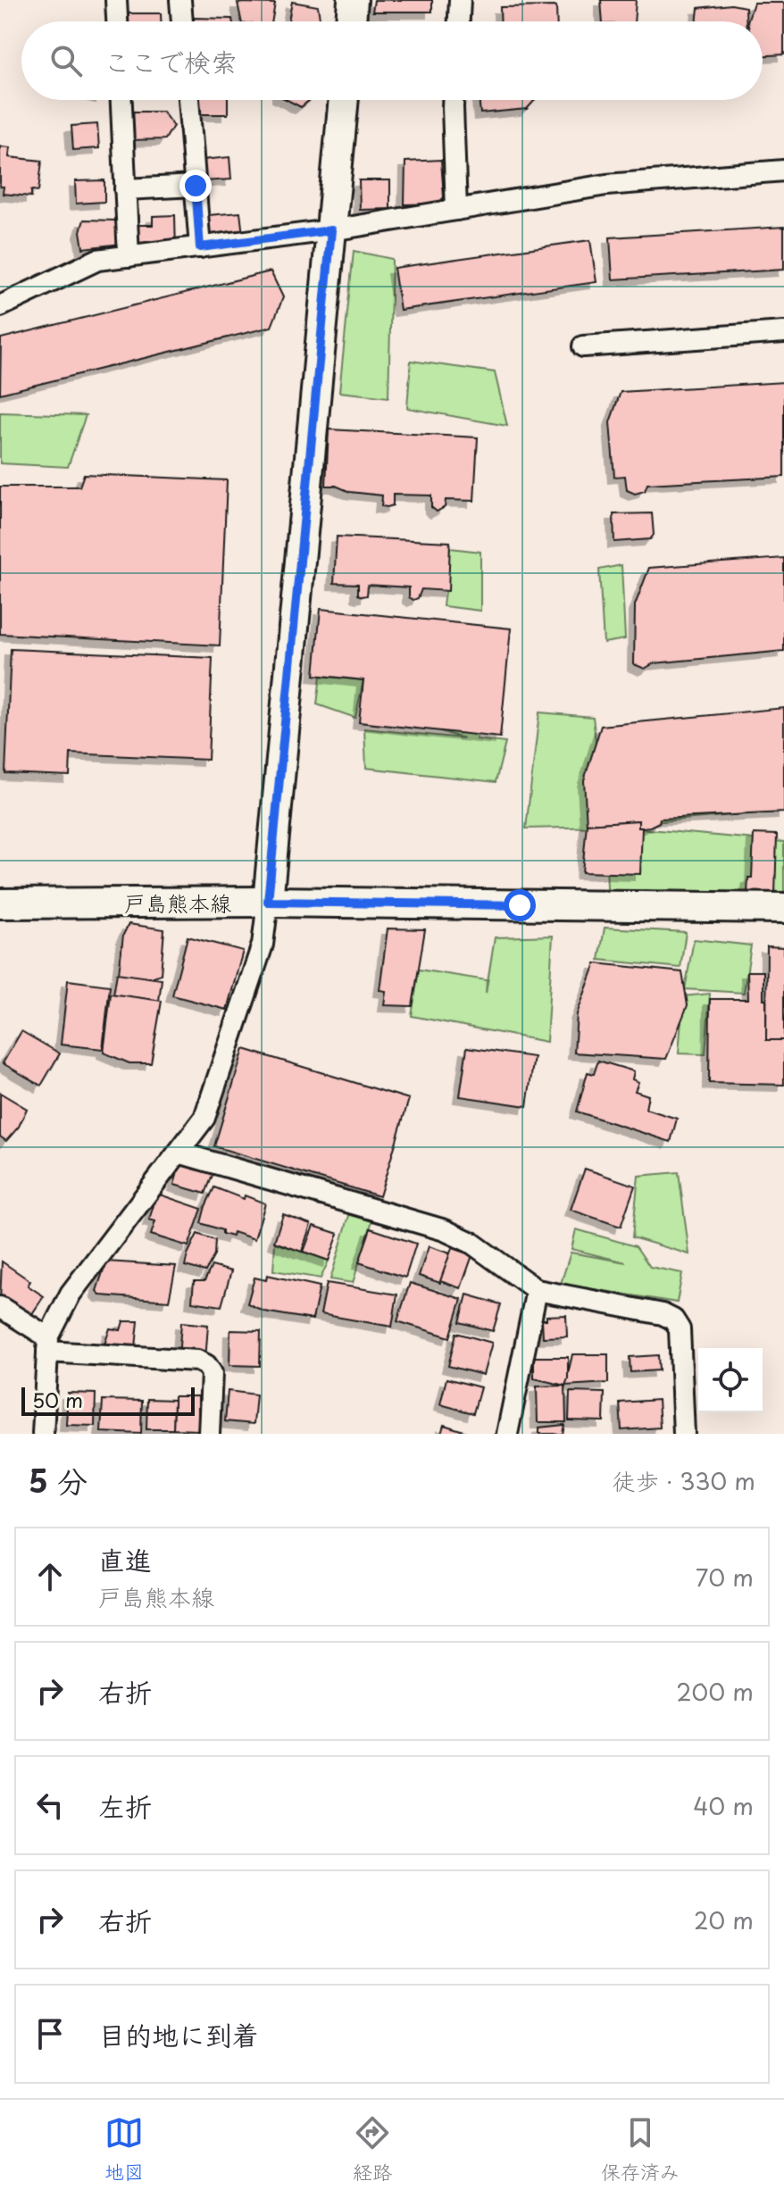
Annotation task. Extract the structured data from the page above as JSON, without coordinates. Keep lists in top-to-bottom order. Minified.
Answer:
{"streets":{"street":["戸島熊本線"]},"scale_bar":"50 m","page":{"search":"ここで検索","scale":"50 m","heading":["5 分","徒歩 · 330 m"],"list":[["直進","戸島熊本線","70 m"],["右折","200 m"],["左折","40 m"],["右折","20 m"],"目的地に到着"],"nav":["地図","経路","保存済み"]}}
